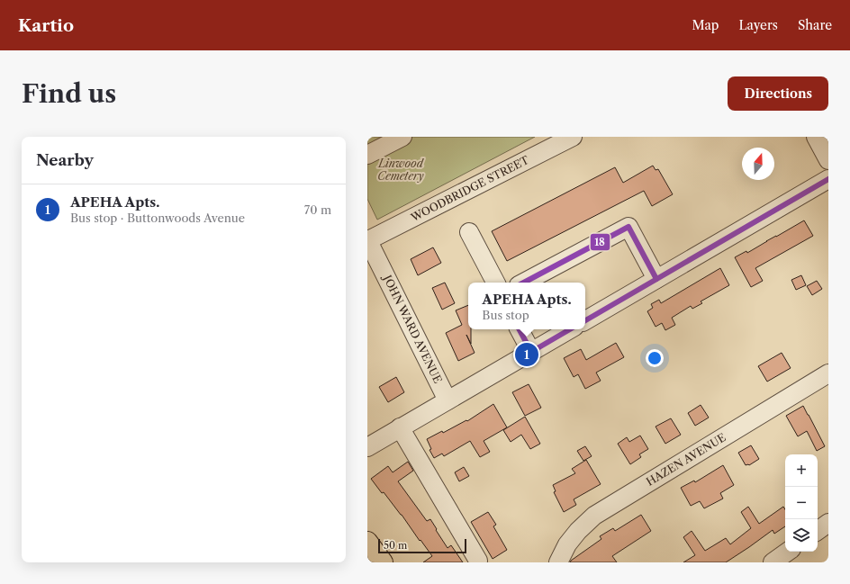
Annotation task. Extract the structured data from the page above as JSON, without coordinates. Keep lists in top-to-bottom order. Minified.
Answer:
{"streets":{"street":["WOODBRIDGE STREET","JOHN WARD AVENUE","HAZEN AVENUE"]},"crossings":[["WOODBRIDGE STREET","JOHN WARD AVENUE"]],"parks":["Linwood Cemetery"],"lines":["transit line 18"],"scale_bar":"50 m","north":"top","page":{"header":"Kartio","nav":["Map","Layers","Share"],"buttons":"Directions","title":"Find us","heading":"Nearby","list":[{"mark":"1","name":"APEHA Apts.","note":"Bus stop · Buttonwoods Avenue","value":"70 m"}],"popup":["APEHA Apts.","Bus stop"],"pins":"1","map_buttons":["+","−"],"scale":"50 m"}}
